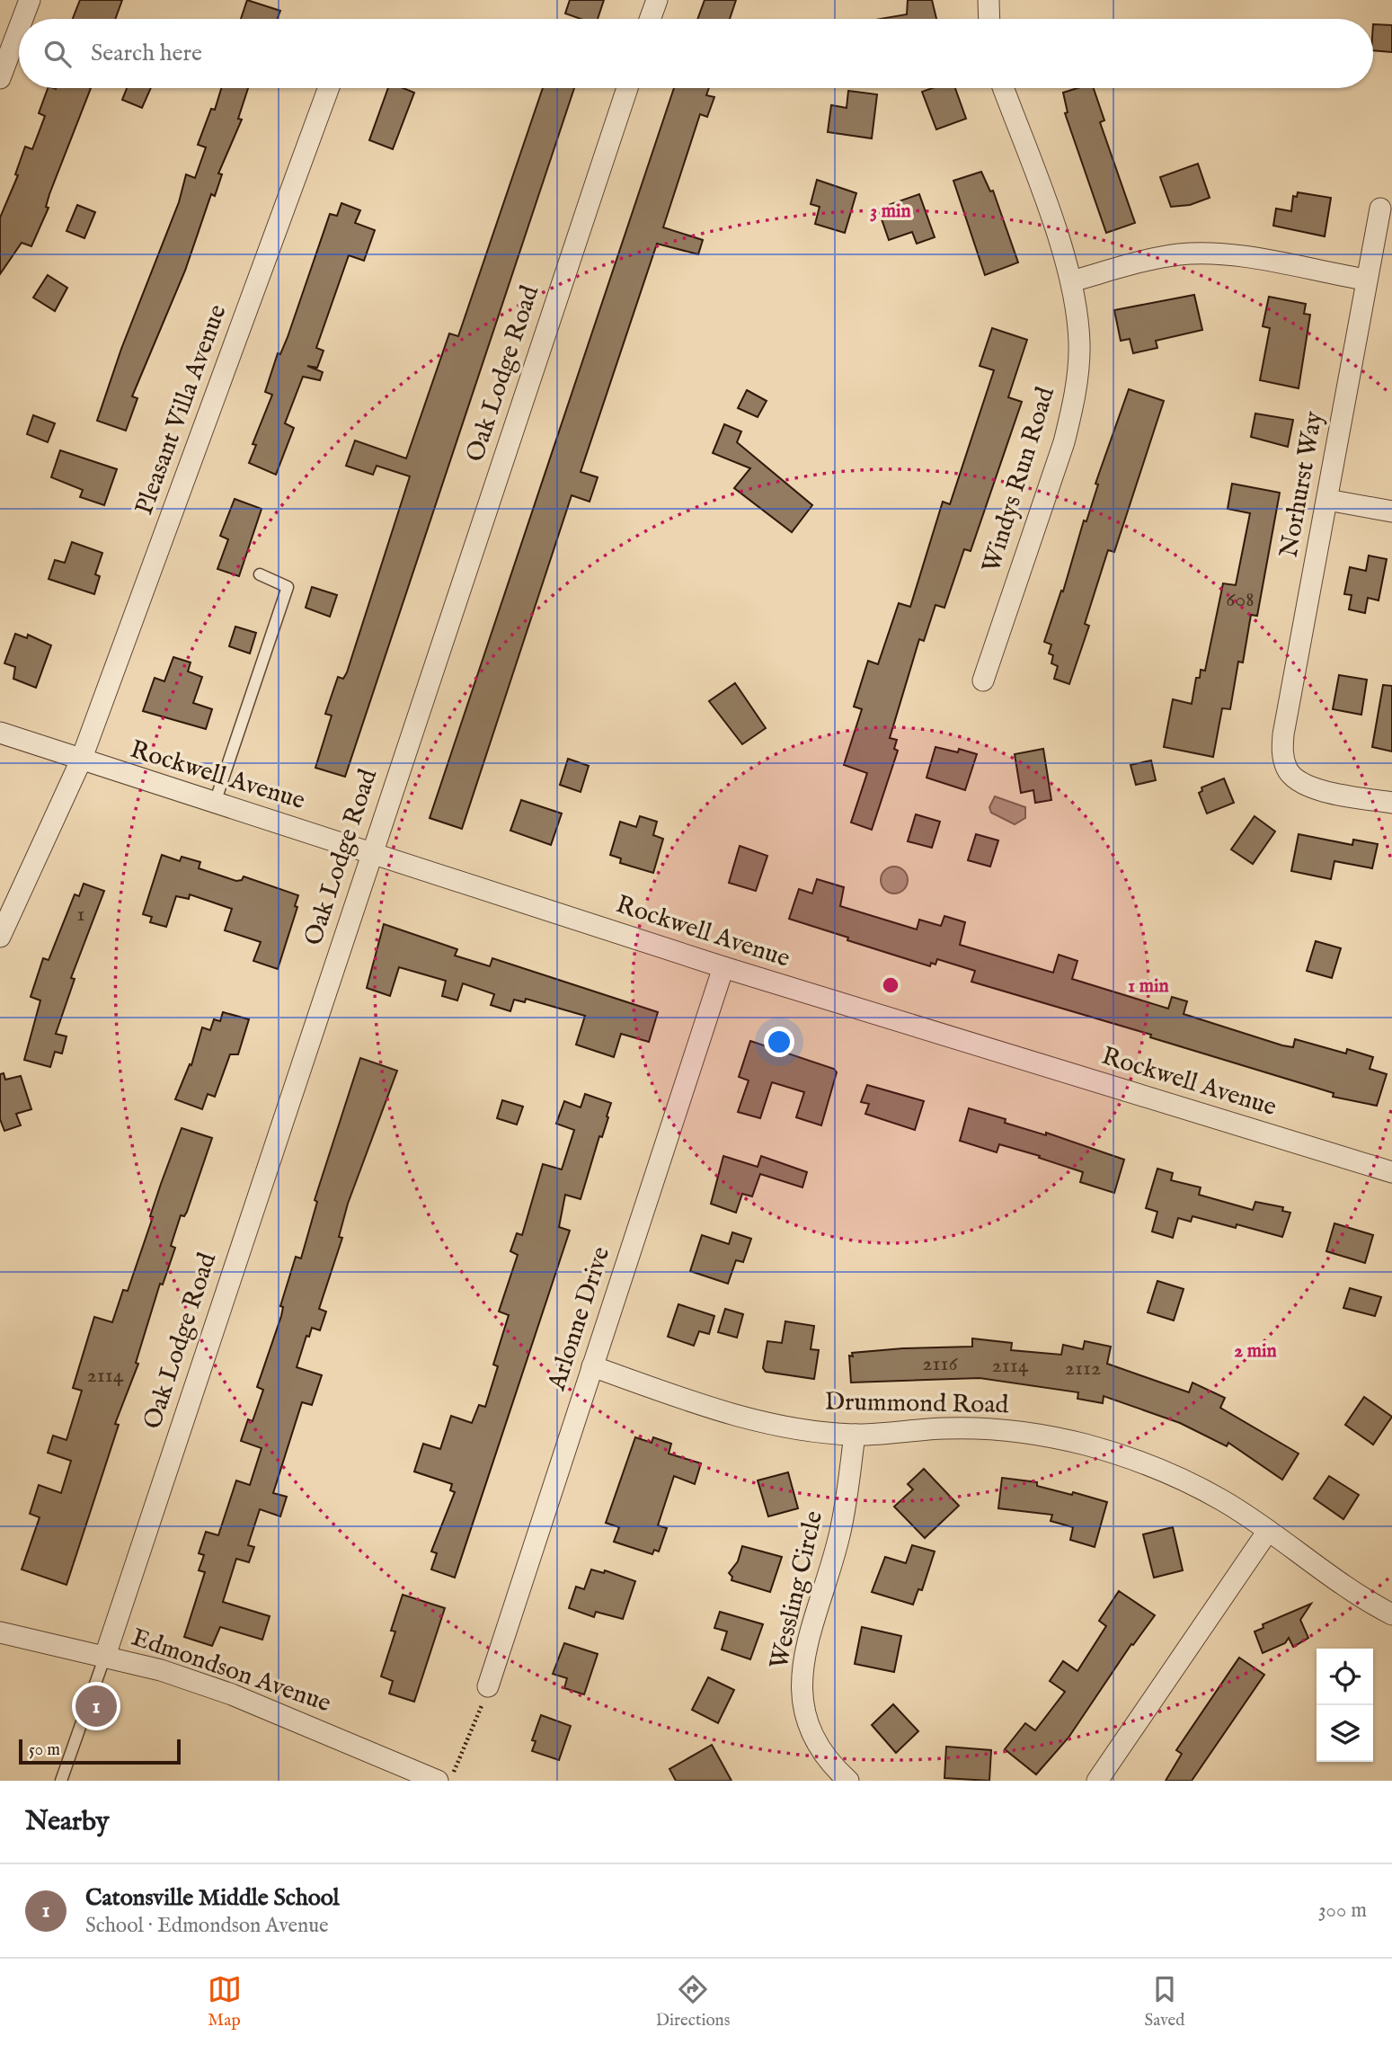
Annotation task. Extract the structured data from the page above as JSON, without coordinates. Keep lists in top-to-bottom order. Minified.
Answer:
{"streets":{"street":["Oak Lodge Road","Pleasant Villa Avenue","Windys Run Road","Norhurst Way","Rockwell Avenue","Arlonne Drive","Drummond Road","Wessling Circle","Edmondson Avenue"]},"crossings":[["Oak Lodge Road","Rockwell Avenue"],["Oak Lodge Road","Edmondson Avenue"],["Pleasant Villa Avenue","Rockwell Avenue"],["Rockwell Avenue","Arlonne Drive"],["Arlonne Drive","Drummond Road"],["Drummond Road","Wessling Circle"]],"house_numbers":["608","1","2116","2114","2112","2114"],"scale_bar":"50 m","page":{"search":"Search here","pins":"1","scale":"50 m","heading":"Nearby","list":[{"mark":"1","name":"Catonsville Middle School","note":"School · Edmondson Avenue","value":"300 m"}],"nav":["Map","Directions","Saved"]},"rings":["3 min","1 min","2 min"]}
